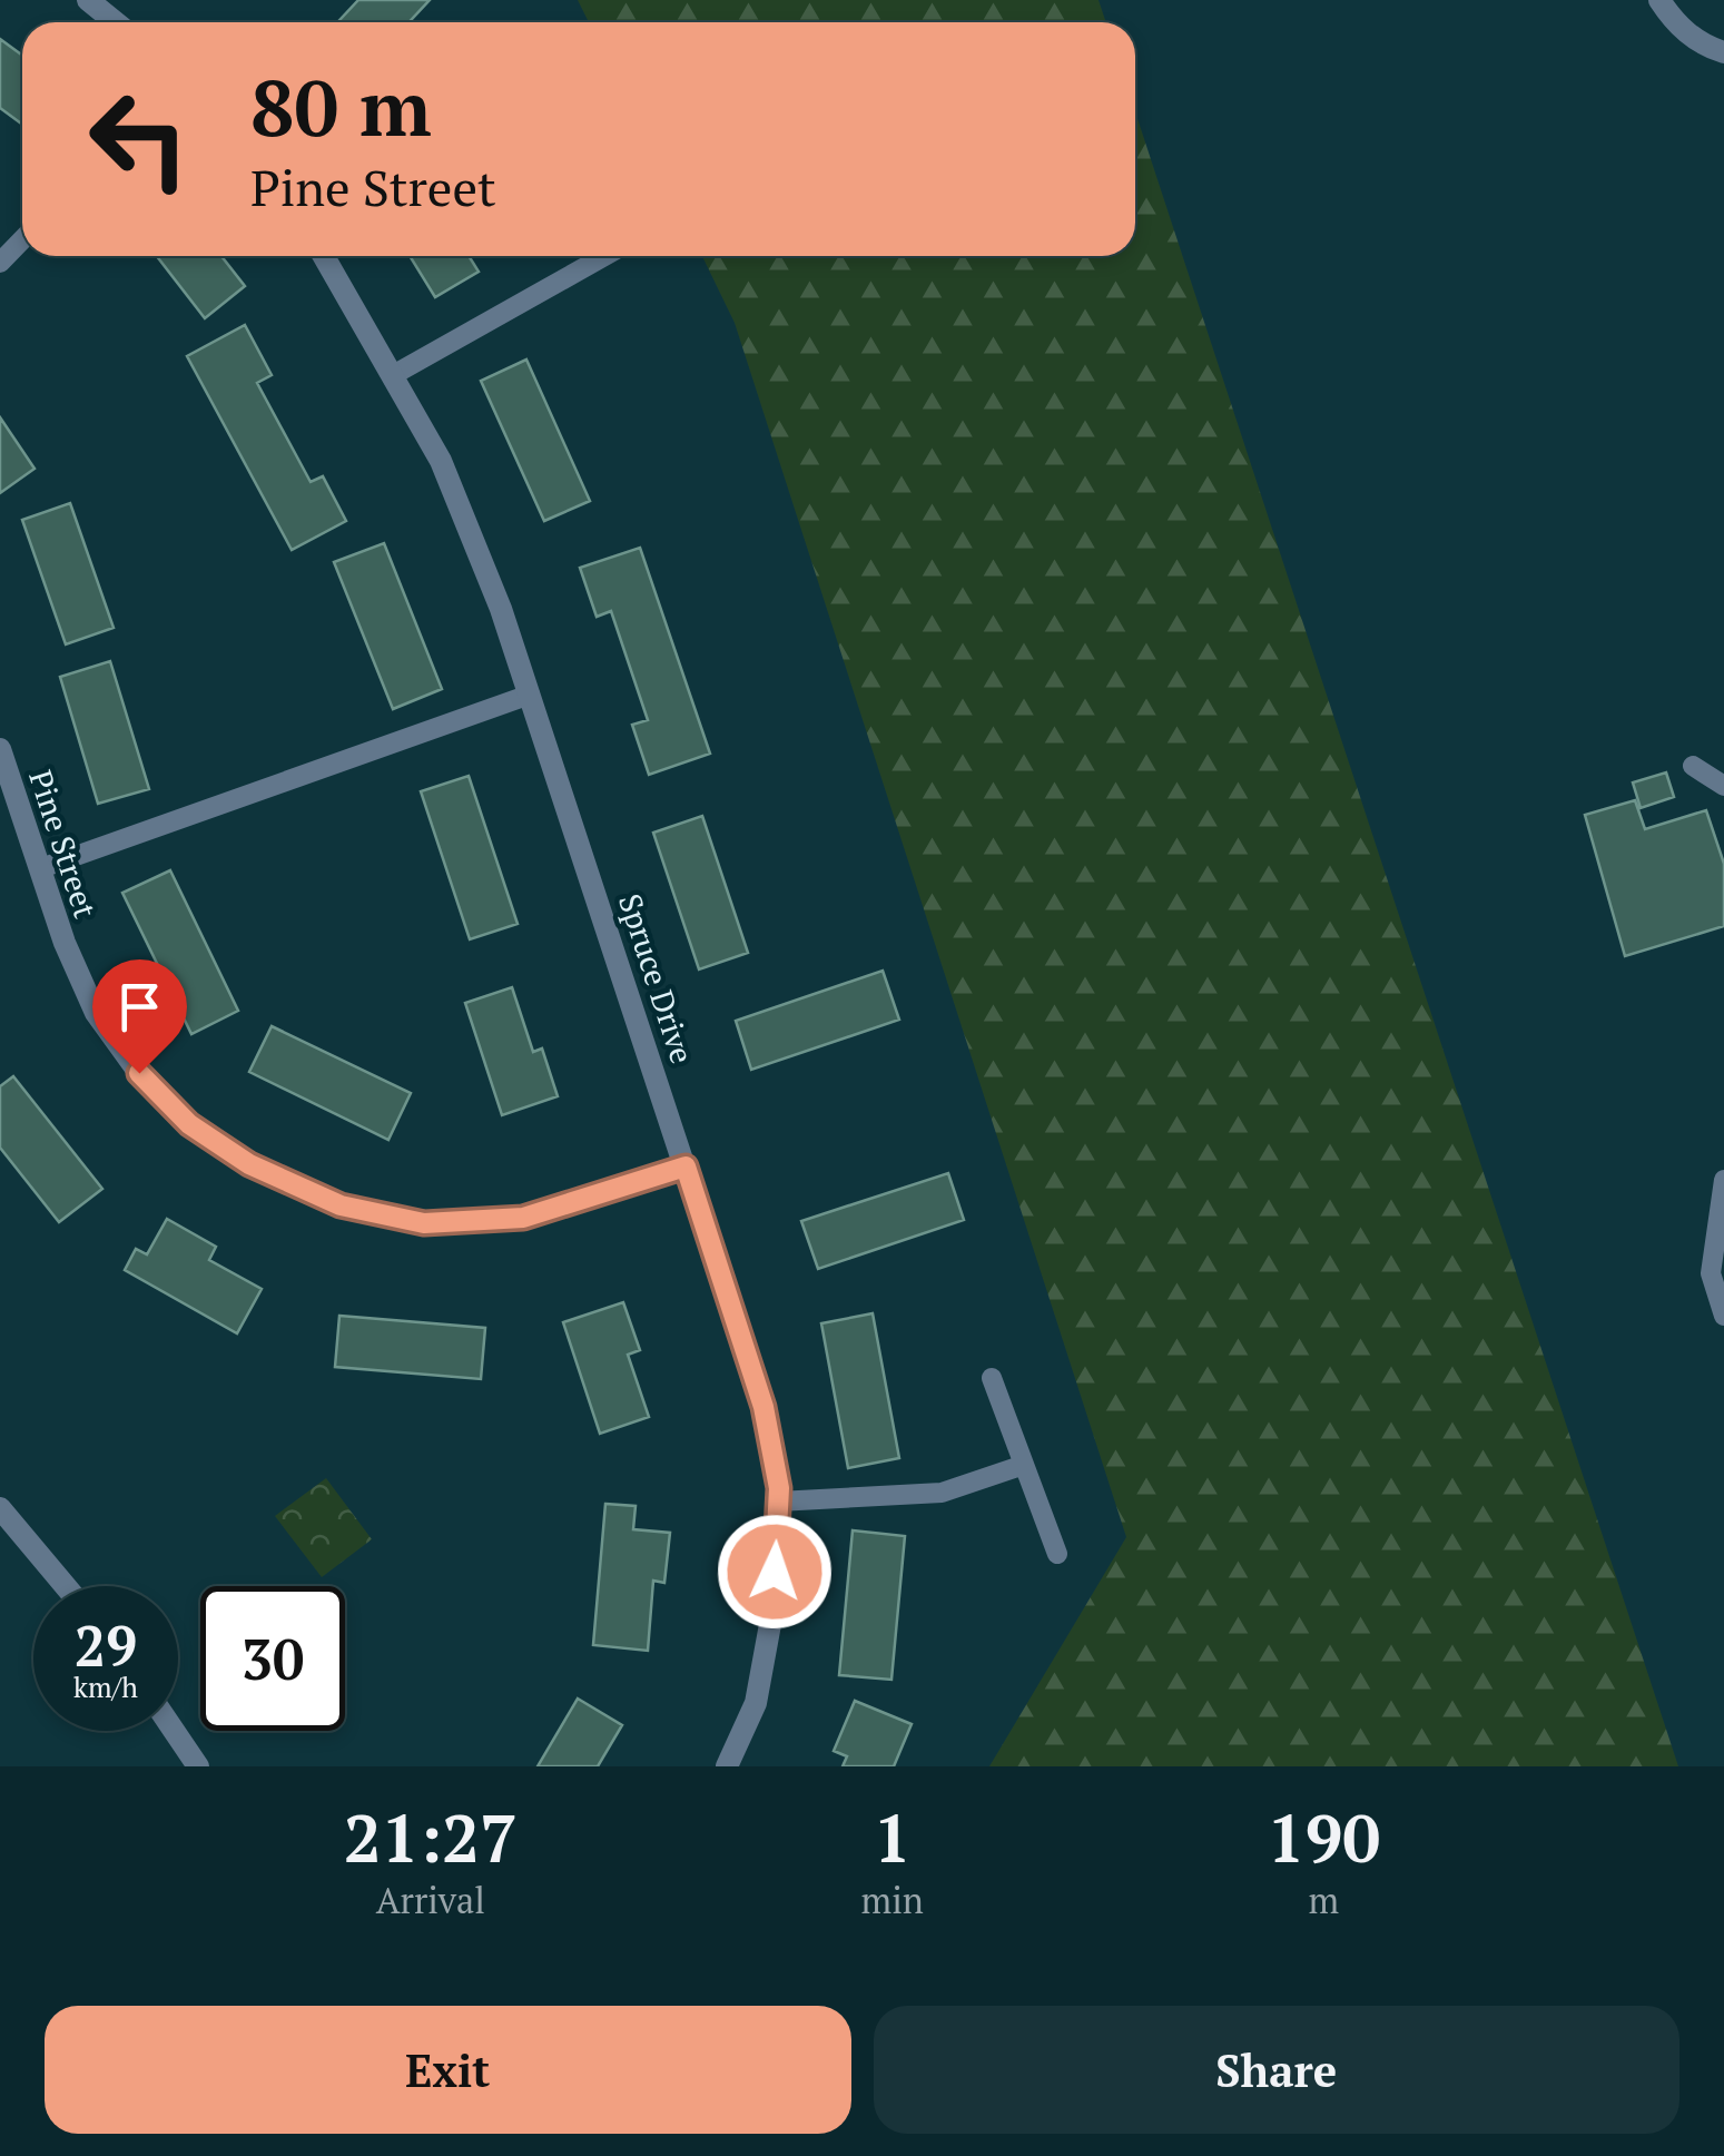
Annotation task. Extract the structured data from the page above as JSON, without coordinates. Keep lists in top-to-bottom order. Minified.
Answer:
{"streets":{"street":["Pine Street","Spruce Drive"]},"crossings":[["Pine Street","Spruce Drive"]],"page":{"turn":["80 m","Pine Street"],"speed":"29 km/h","limit":"30","eta":["21:27","Arrival","1","min","190","m"],"buttons":["Exit","Share"]}}
